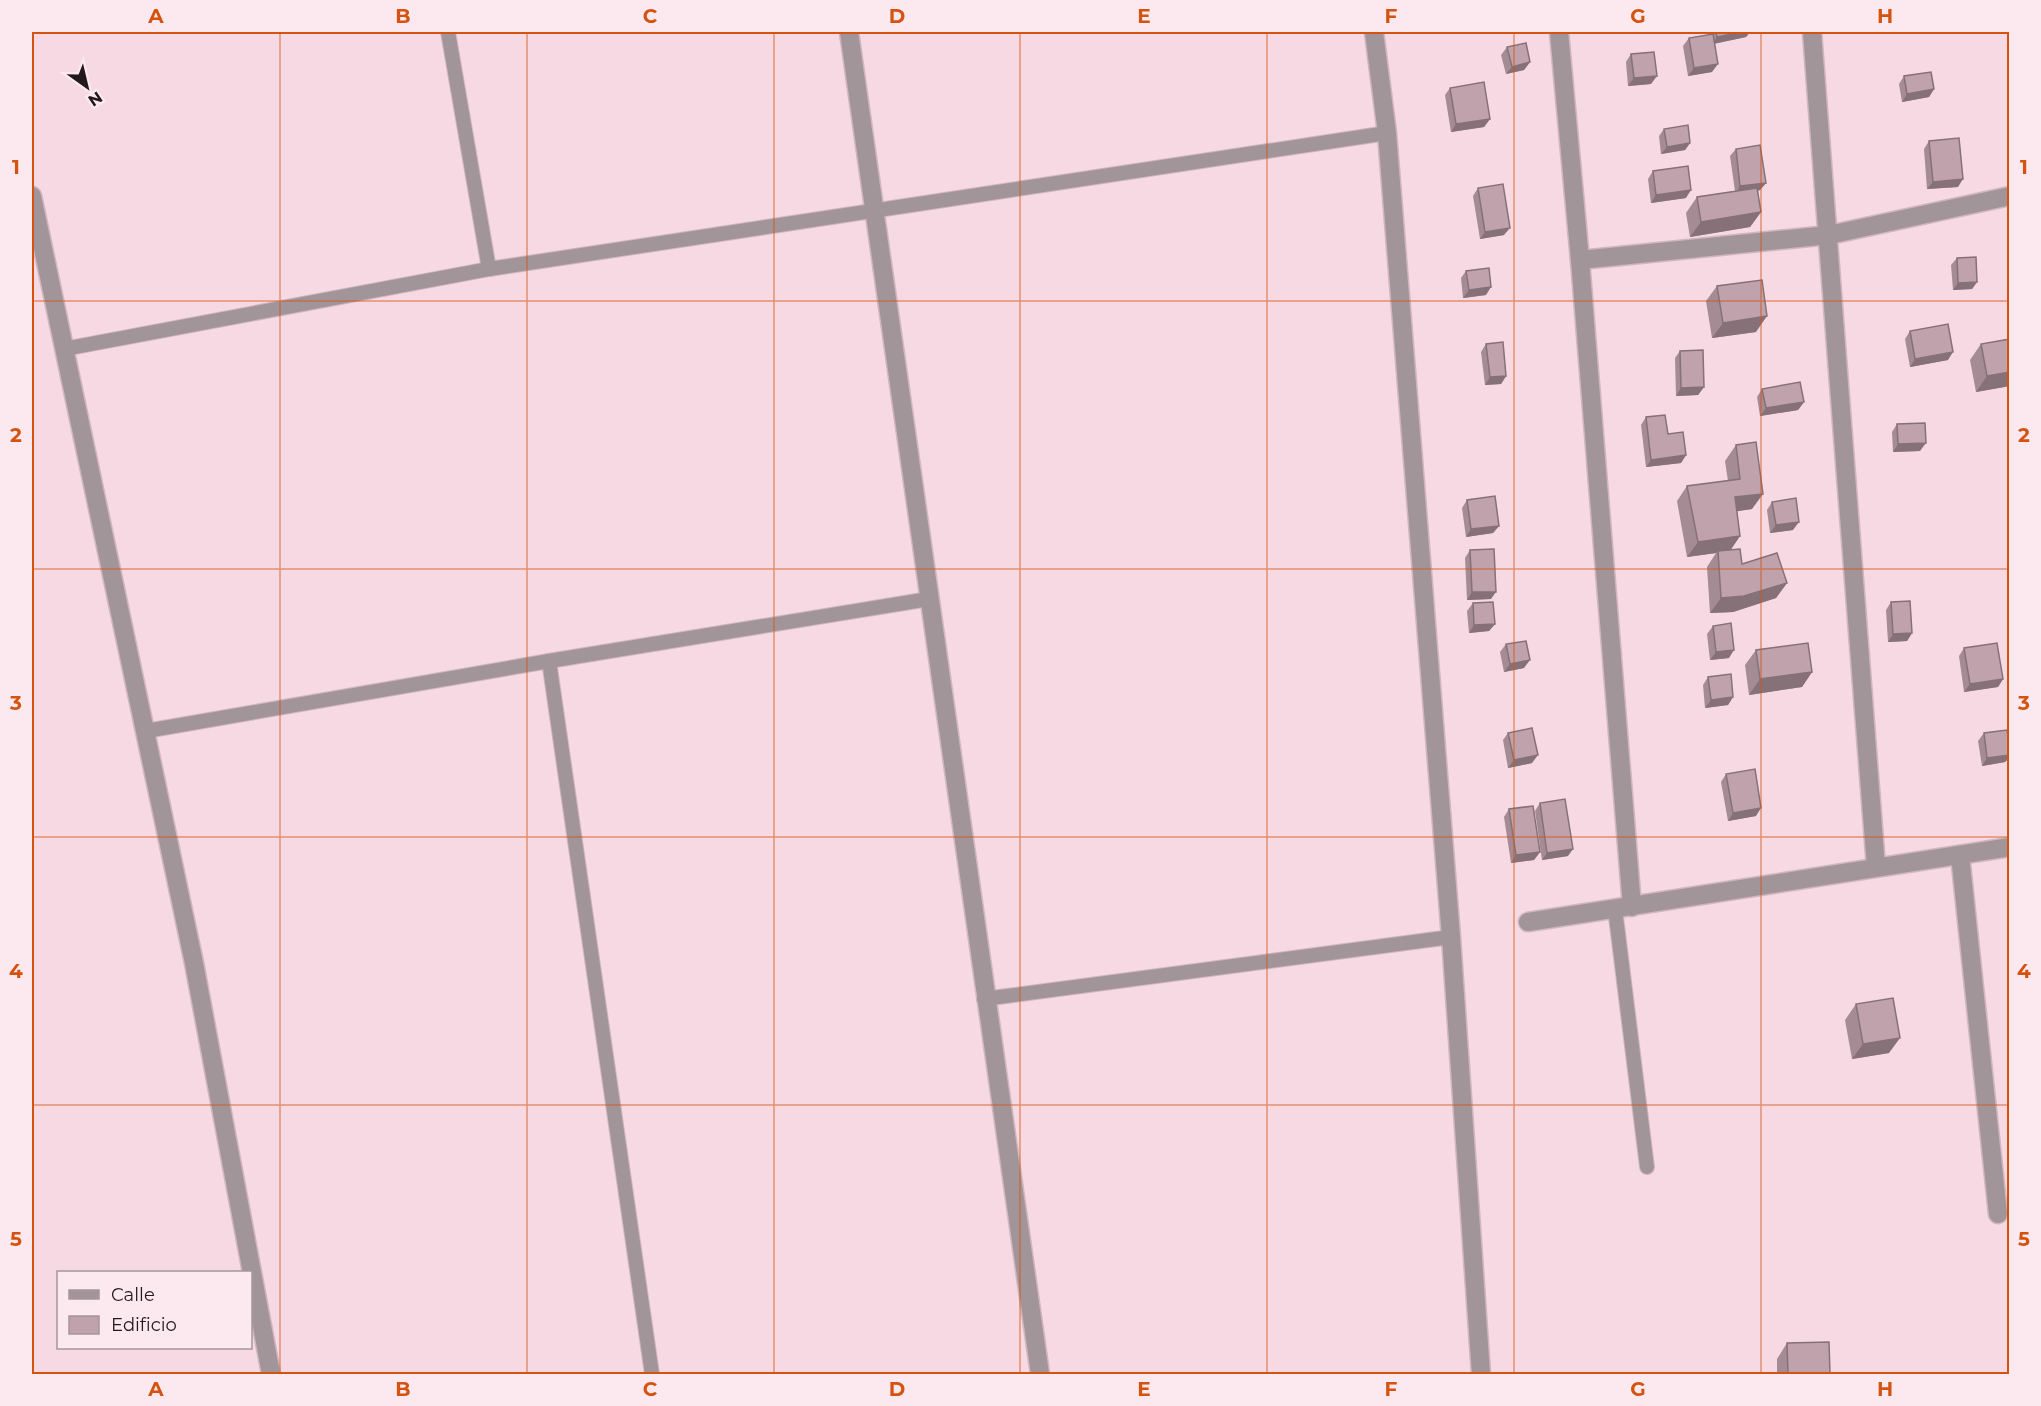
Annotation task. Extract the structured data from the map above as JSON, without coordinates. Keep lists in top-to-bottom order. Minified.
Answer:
{"legend":["Calle","Edificio"],"north":"bottom right","grid":{"columns":["A","B","C","D","E","F","G","H"],"rows":["1","2","3","4","5"]}}
